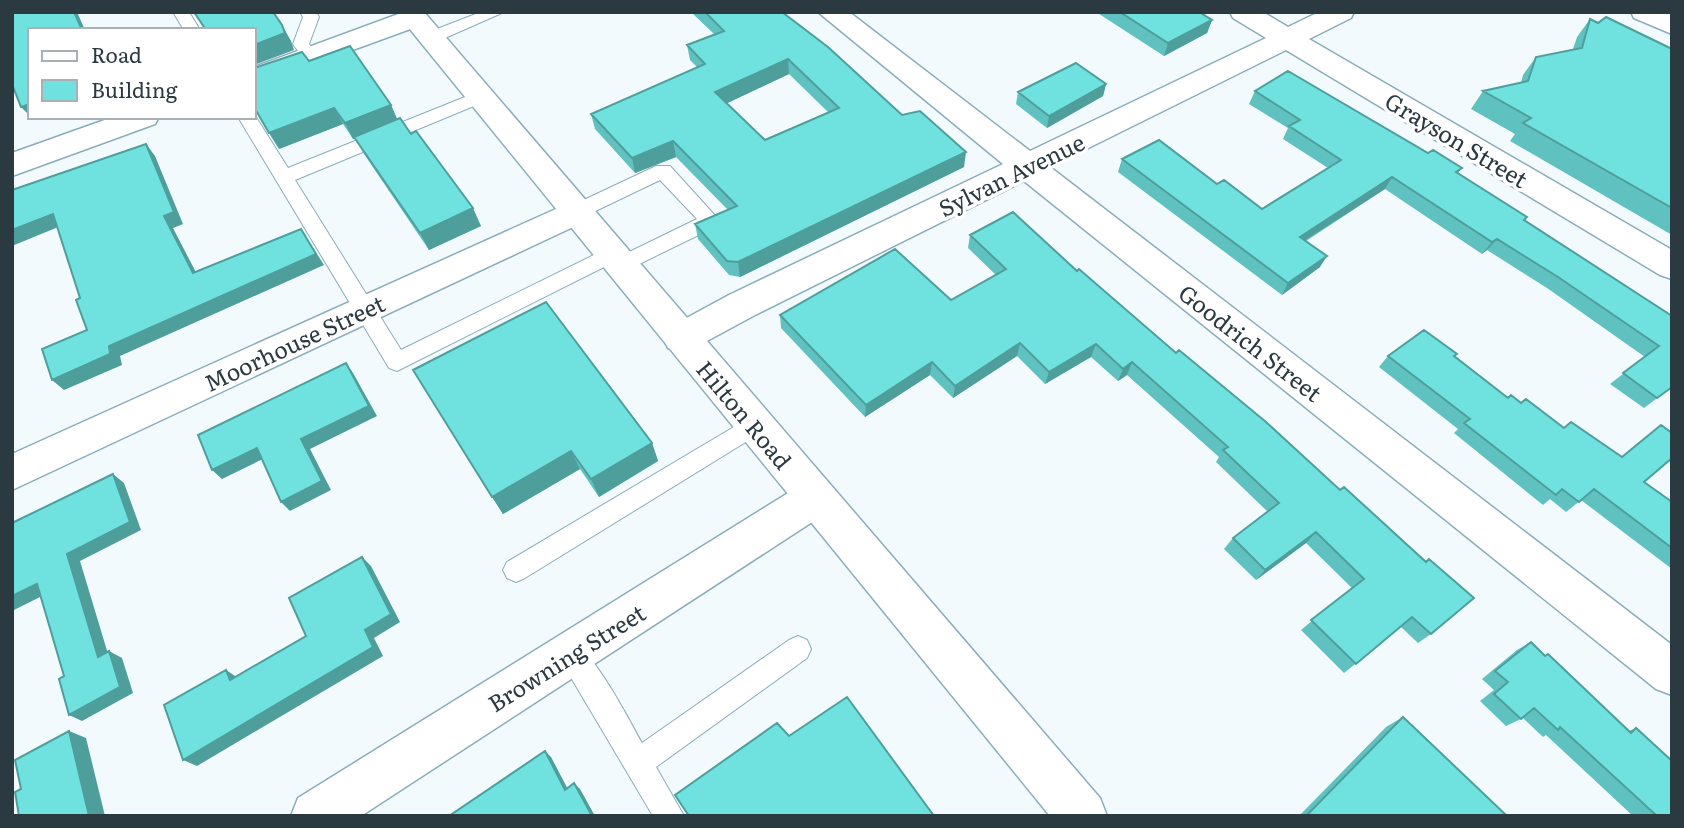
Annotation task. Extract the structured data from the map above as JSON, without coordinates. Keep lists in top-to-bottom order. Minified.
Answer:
{"streets":{"street":["Grayson Street","Sylvan Avenue","Moorhouse Street","Goodrich Street","Hilton Road","Browning Street"]},"crossings":[["Grayson Street","Sylvan Avenue"],["Sylvan Avenue","Goodrich Street"],["Sylvan Avenue","Hilton Road"],["Moorhouse Street","Hilton Road"],["Hilton Road","Browning Street"]],"legend":["Road","Building"]}
